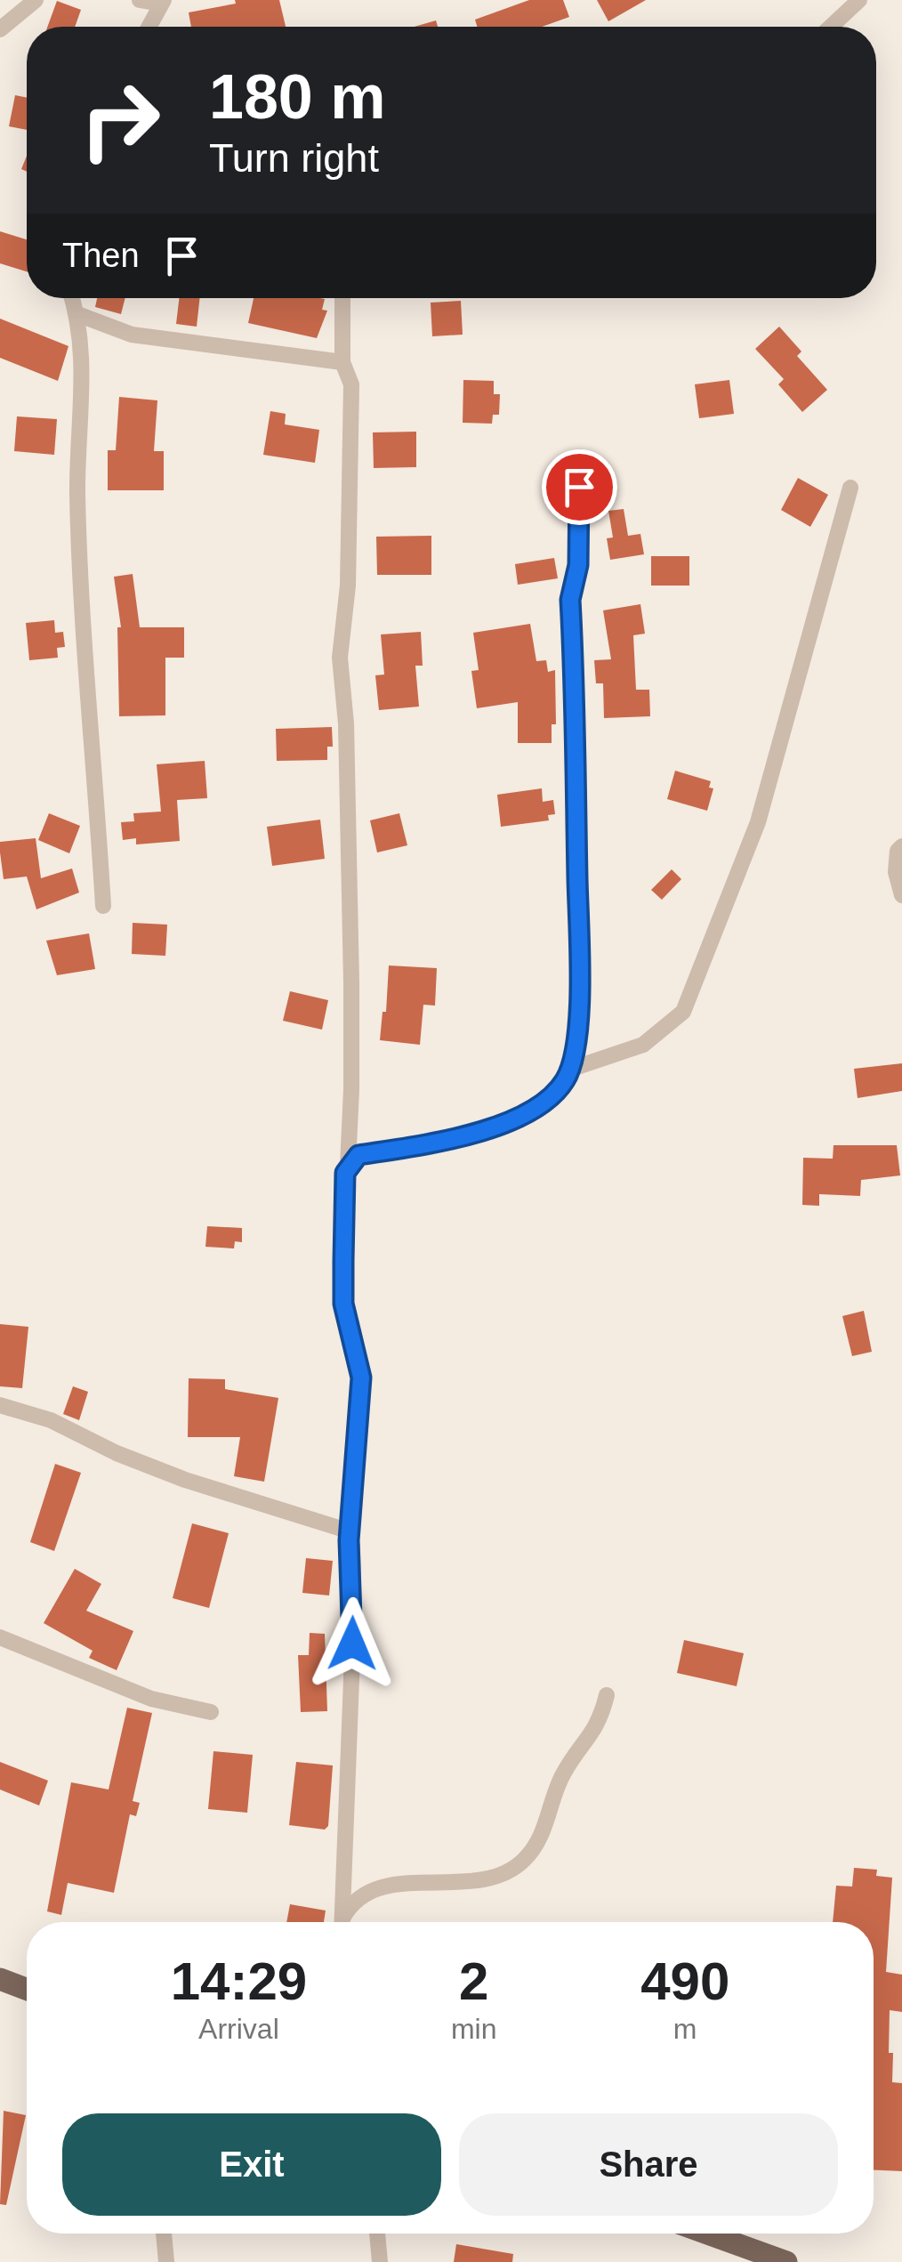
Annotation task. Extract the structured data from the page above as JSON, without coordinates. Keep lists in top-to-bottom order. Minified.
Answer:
{"page":{"turn":["180 m","Turn right"],"then":"Then","eta":["14:29","Arrival","2","min","490","m"],"buttons":["Exit","Share"]}}
